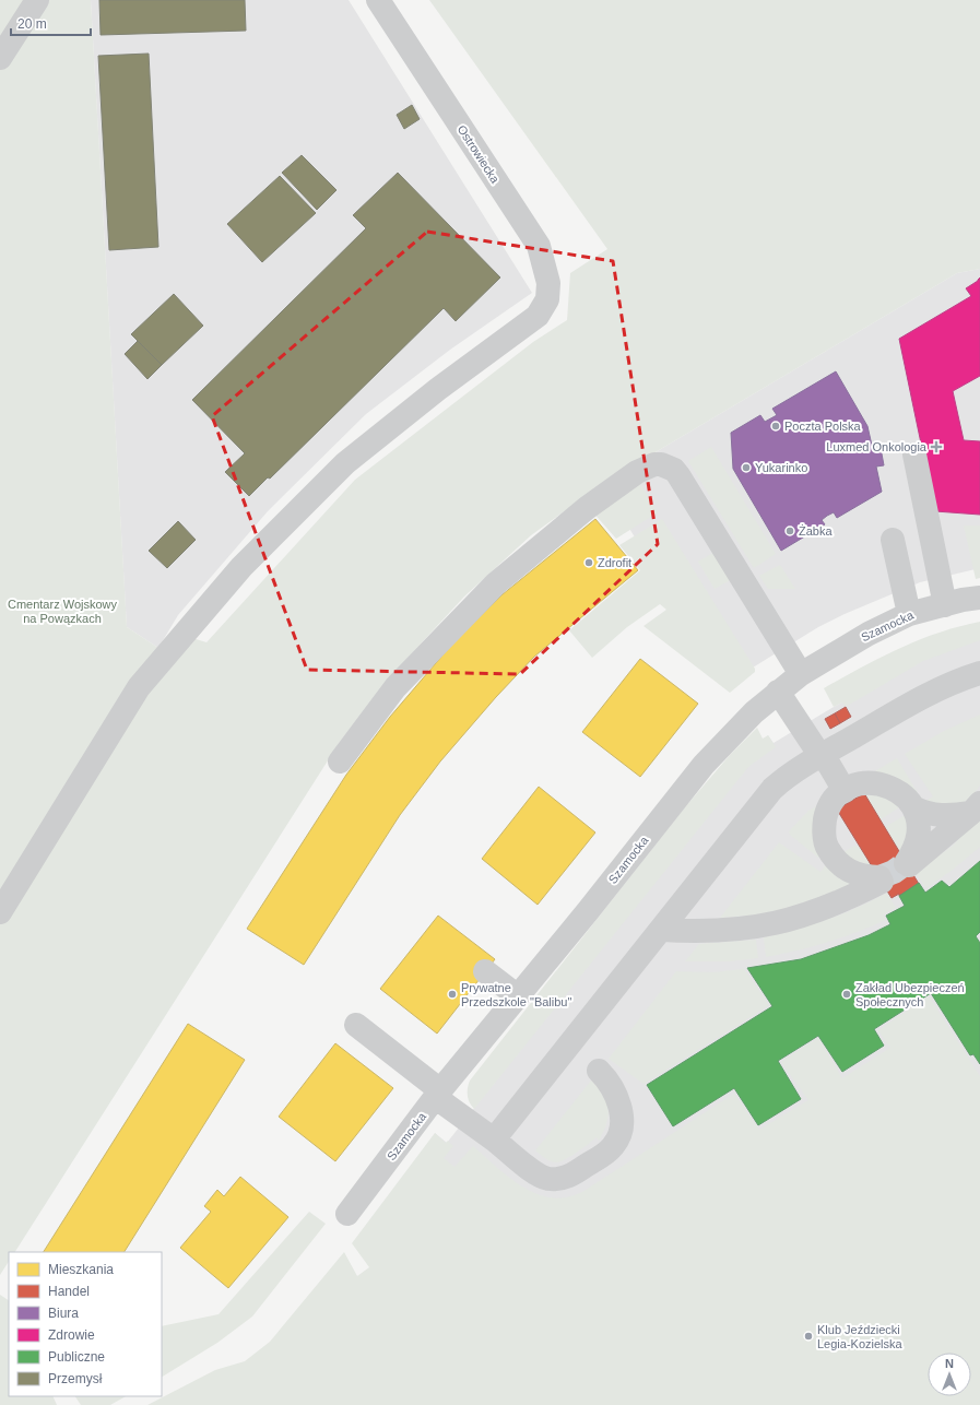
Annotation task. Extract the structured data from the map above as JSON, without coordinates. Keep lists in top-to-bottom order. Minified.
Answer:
{"streets":{"street":["Ostrowiecka","Szamocka"]},"parks":["Cmentarz Wojskowy na Powązkach"],"places":{"other":["Poczta Polska","Yukarinko","Żabka","Zdrofit","Prywatne Przedszkole \"Balibu\"","Zakład Ubezpieczeń Społecznych","Klub Jeździecki Legia-Kozielska"],"health":["Luxmed Onkologia"]},"legend":["Mieszkania","Handel","Biura","Zdrowie","Publiczne","Przemysł"],"scale_bar":"20 m","north":"top"}
